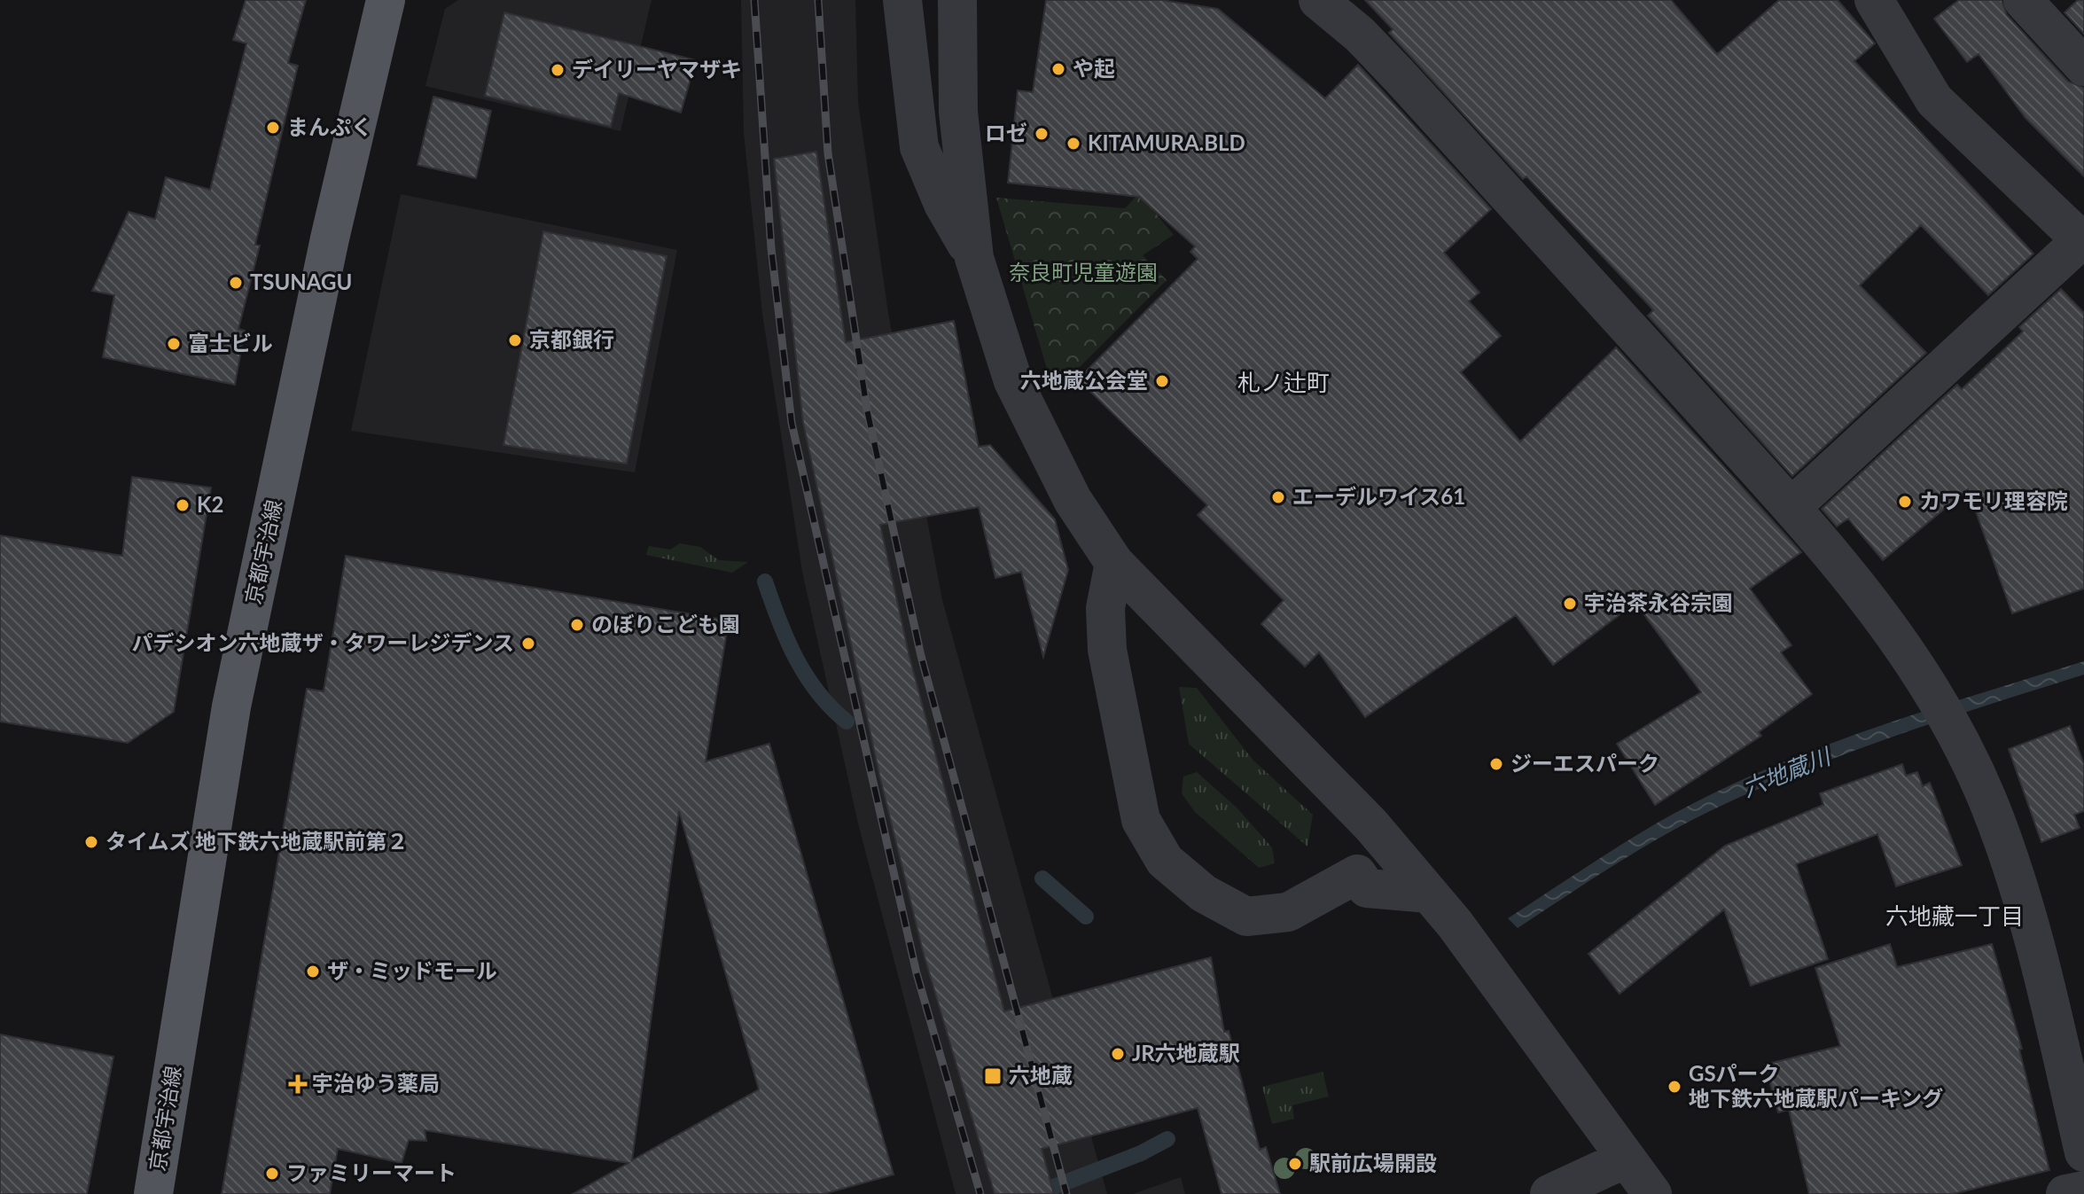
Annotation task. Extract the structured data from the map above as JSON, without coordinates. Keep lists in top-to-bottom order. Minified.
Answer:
{"streets":{"main road":["京都宇治線"]},"districts":["札ノ辻町","六地藏一丁目"],"water":["六地蔵川"],"parks":["奈良町児童遊園"],"places":{"other":["や起","デイリーヤマザキ","まんぷく","ロゼ","KITAMURA.BLD","TSUNAGU","京都銀行","富士ビル","六地蔵公会堂","エーデルワイス61","カワモリ理容院","K2","宇治茶永谷宗園","のぼりこども園","パデシオン六地蔵ザ・タワーレジデンス","ジーエスパーク","タイムズ 地下鉄六地蔵駅前第２","ザ・ミッドモール","JR六地蔵駅","GSパーク 地下鉄六地蔵駅パーキング","駅前広場開設","ファミリーマート"],"transit":["六地蔵"],"health":["宇治ゆう薬局"]}}
